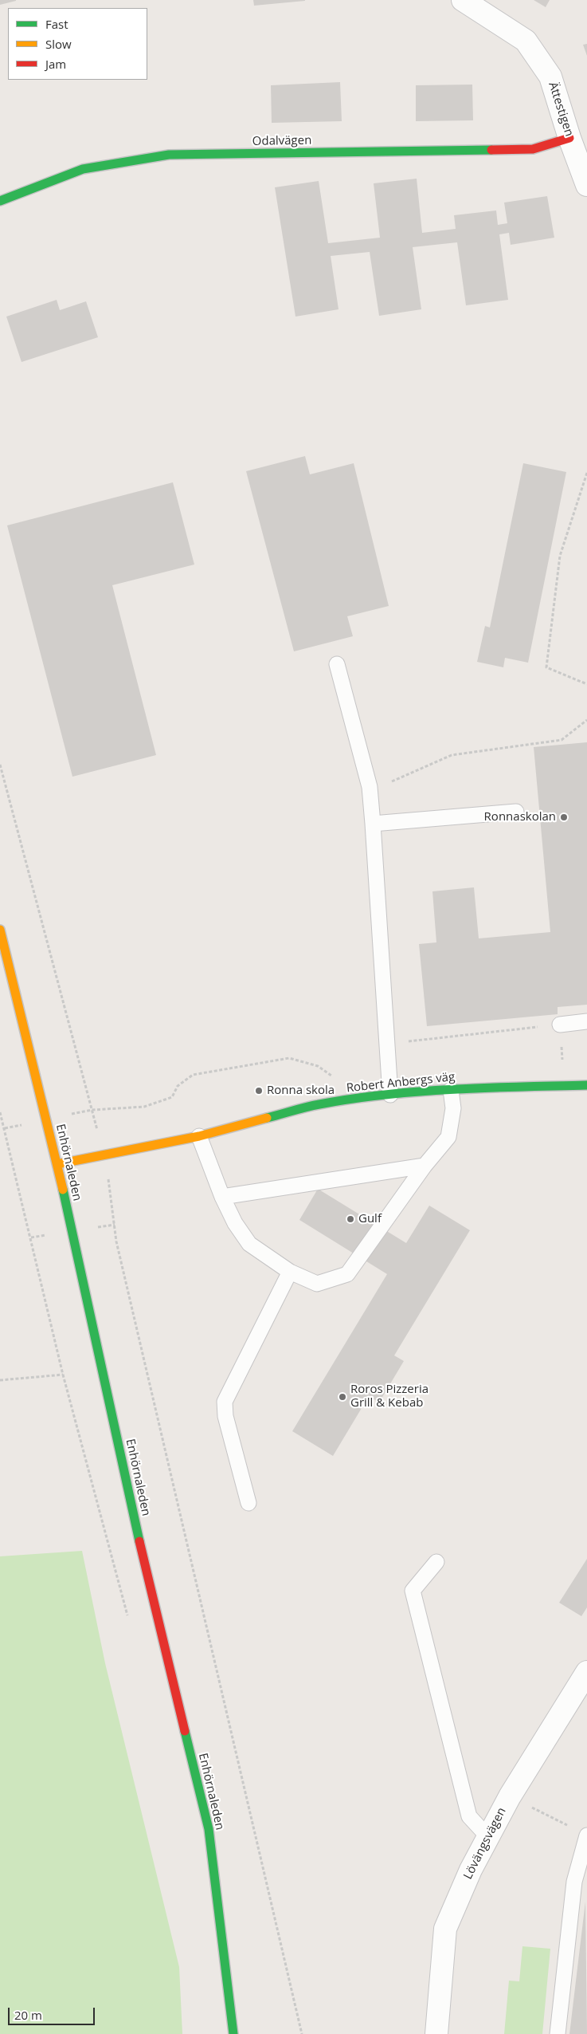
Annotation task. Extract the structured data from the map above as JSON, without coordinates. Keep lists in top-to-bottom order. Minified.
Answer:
{"streets":{"street":["Ättestigen","Odalvägen","Robert Anbergs väg","Enhörnaleden","Lövängsvägen"]},"crossings":[["Ättestigen","Odalvägen"],["Robert Anbergs väg","Enhörnaleden"]],"places":["Ronnaskolan","Ronna skola","Gulf","Roros Pizzeria Grill & Kebab"],"legend":["Fast","Slow","Jam"],"scale_bar":"20 m"}
